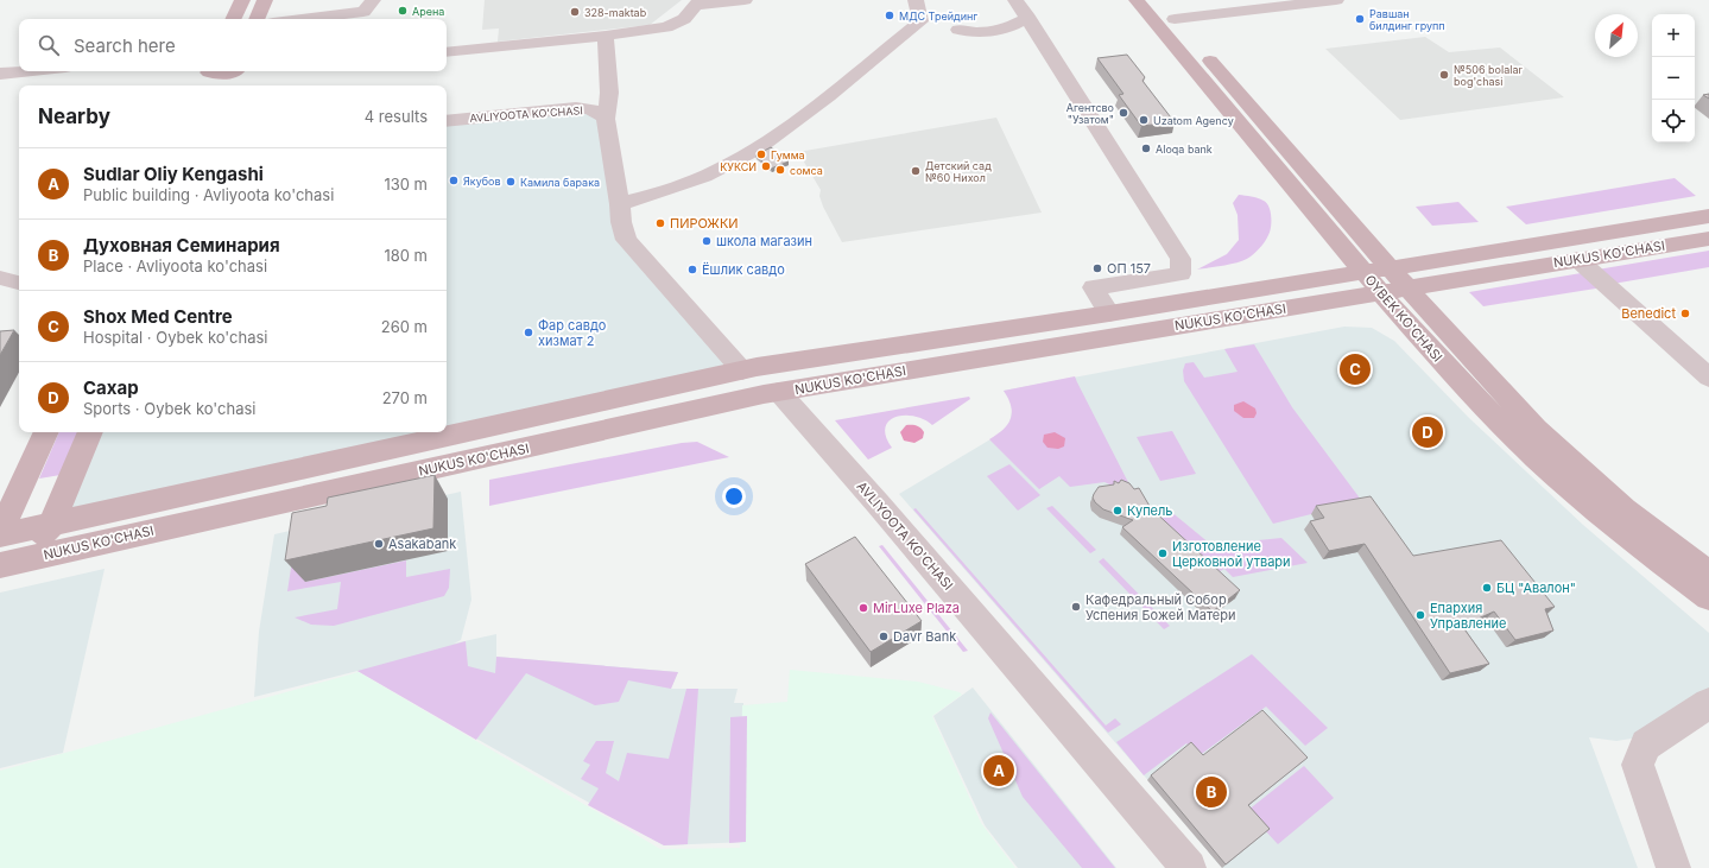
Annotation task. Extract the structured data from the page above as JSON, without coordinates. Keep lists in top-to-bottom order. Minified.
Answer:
{"streets":{"main road":["AVLIYOOTA KO'CHASI","NUKUS KO'CHASI","OYBEK KO'CHASI"]},"crossings":[["AVLIYOOTA KO'CHASI","NUKUS KO'CHASI"],["NUKUS KO'CHASI","OYBEK KO'CHASI"]],"places":["Арена","328-maktab","МДС Трейдинг","Равшан билдинг групп","№506 bolalar bog'chasi","Агентсво \"Узатом\"","Uzatom Agency","Aloqa bank","Гумма","КУКСИ","сомса","Детский сад №60 Нихол","Якубов","Камила барака","ПИРОЖКИ","школа магазин","ОП 157","Ёшлик савдо","Benedict","Фар савдо хизмат 2","Купель","Asakabank","Изготовление Церковной утвари","БЦ \"Авалон\"","Кафедральный Собор Успения Божeй Матери","MirLuxe Plaza","Епархия Управление","Davr Bank"],"north":"top right","page":{"map_buttons":["+","−"],"search":"Search here","heading":["Nearby","4 results"],"list":[{"mark":"A","name":"Sudlar Oliy Kengashi","note":"Public building · Avliyoota ko'chasi","value":"130 m"},{"mark":"B","name":"Духовная Семинария","note":"Place · Avliyoota ko'chasi","value":"180 m"},{"mark":"C","name":"Shox Med Centre","note":"Hospital · Oybek ko'chasi","value":"260 m"},{"mark":"D","name":"Сахар","note":"Sports · Oybek ko'chasi","value":"270 m"}],"pins":["C","D","A","B"]}}
